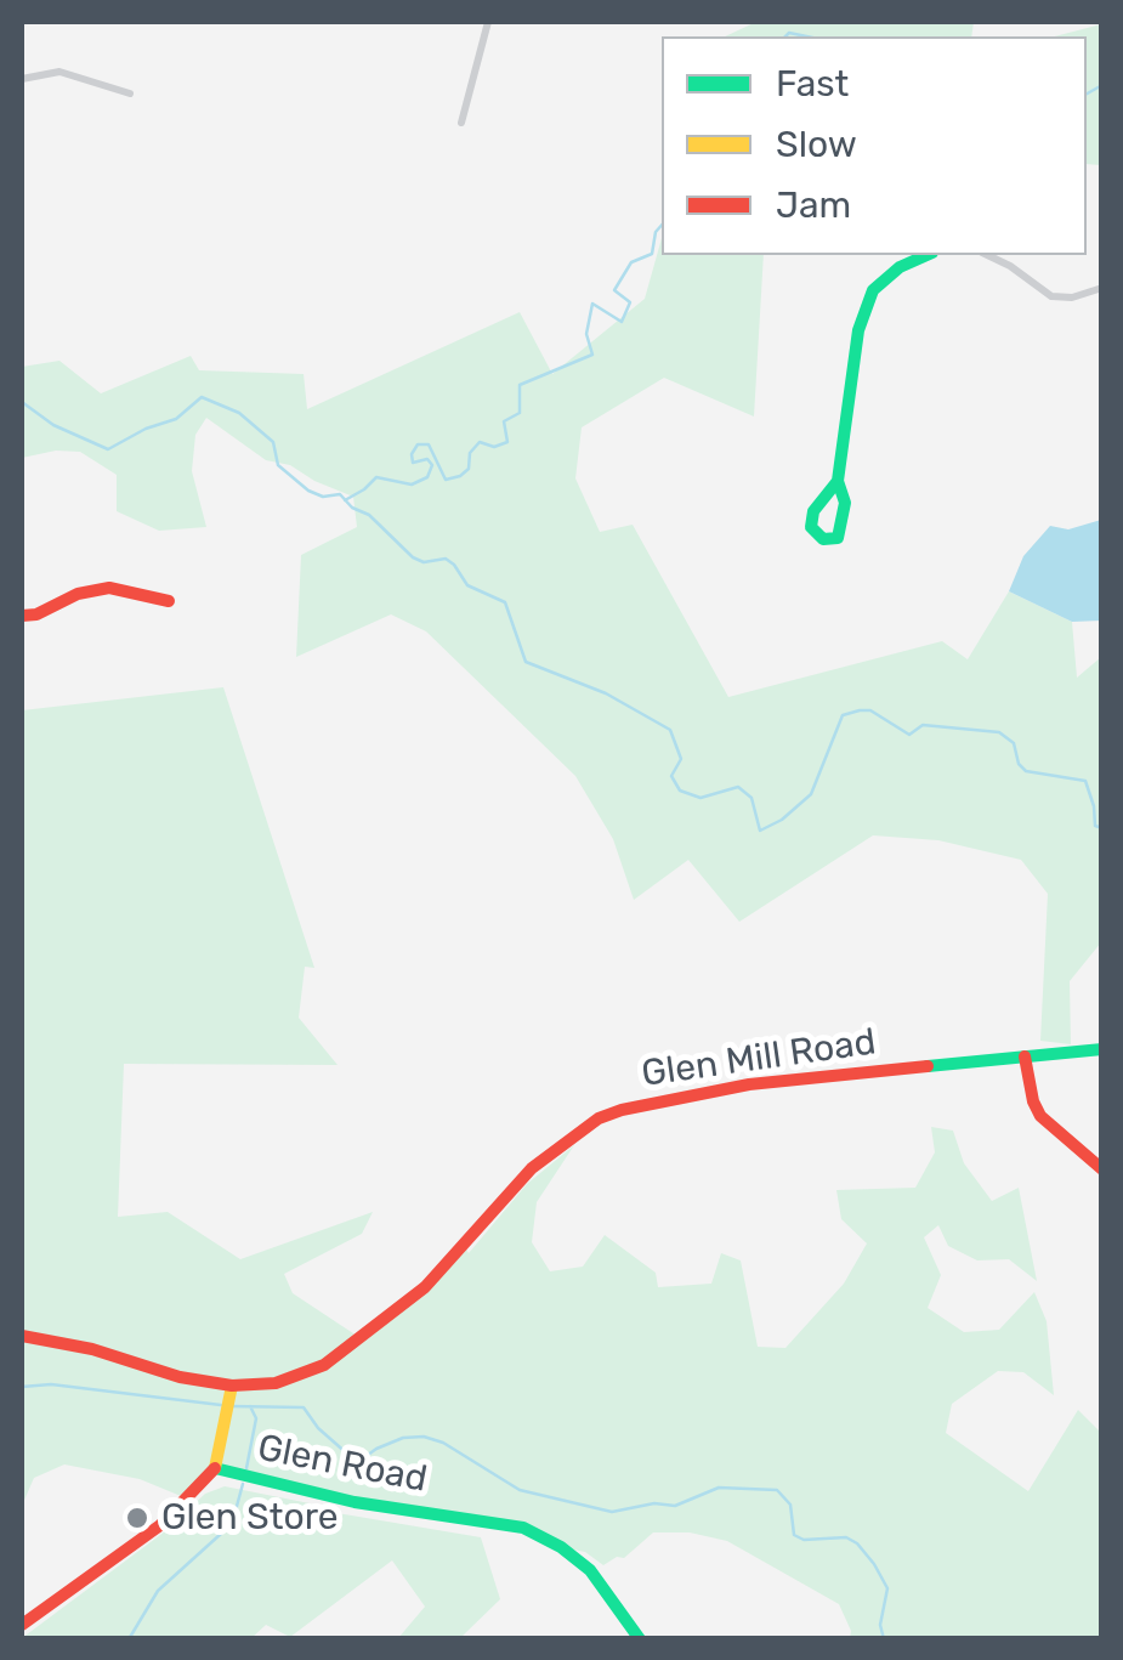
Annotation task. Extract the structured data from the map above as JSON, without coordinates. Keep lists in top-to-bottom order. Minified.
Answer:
{"streets":{"main road":["Glen Mill Road","Glen Road"]},"crossings":[["Glen Mill Road","Glen Road"]],"places":["Glen Store"],"legend":["Fast","Slow","Jam"]}
